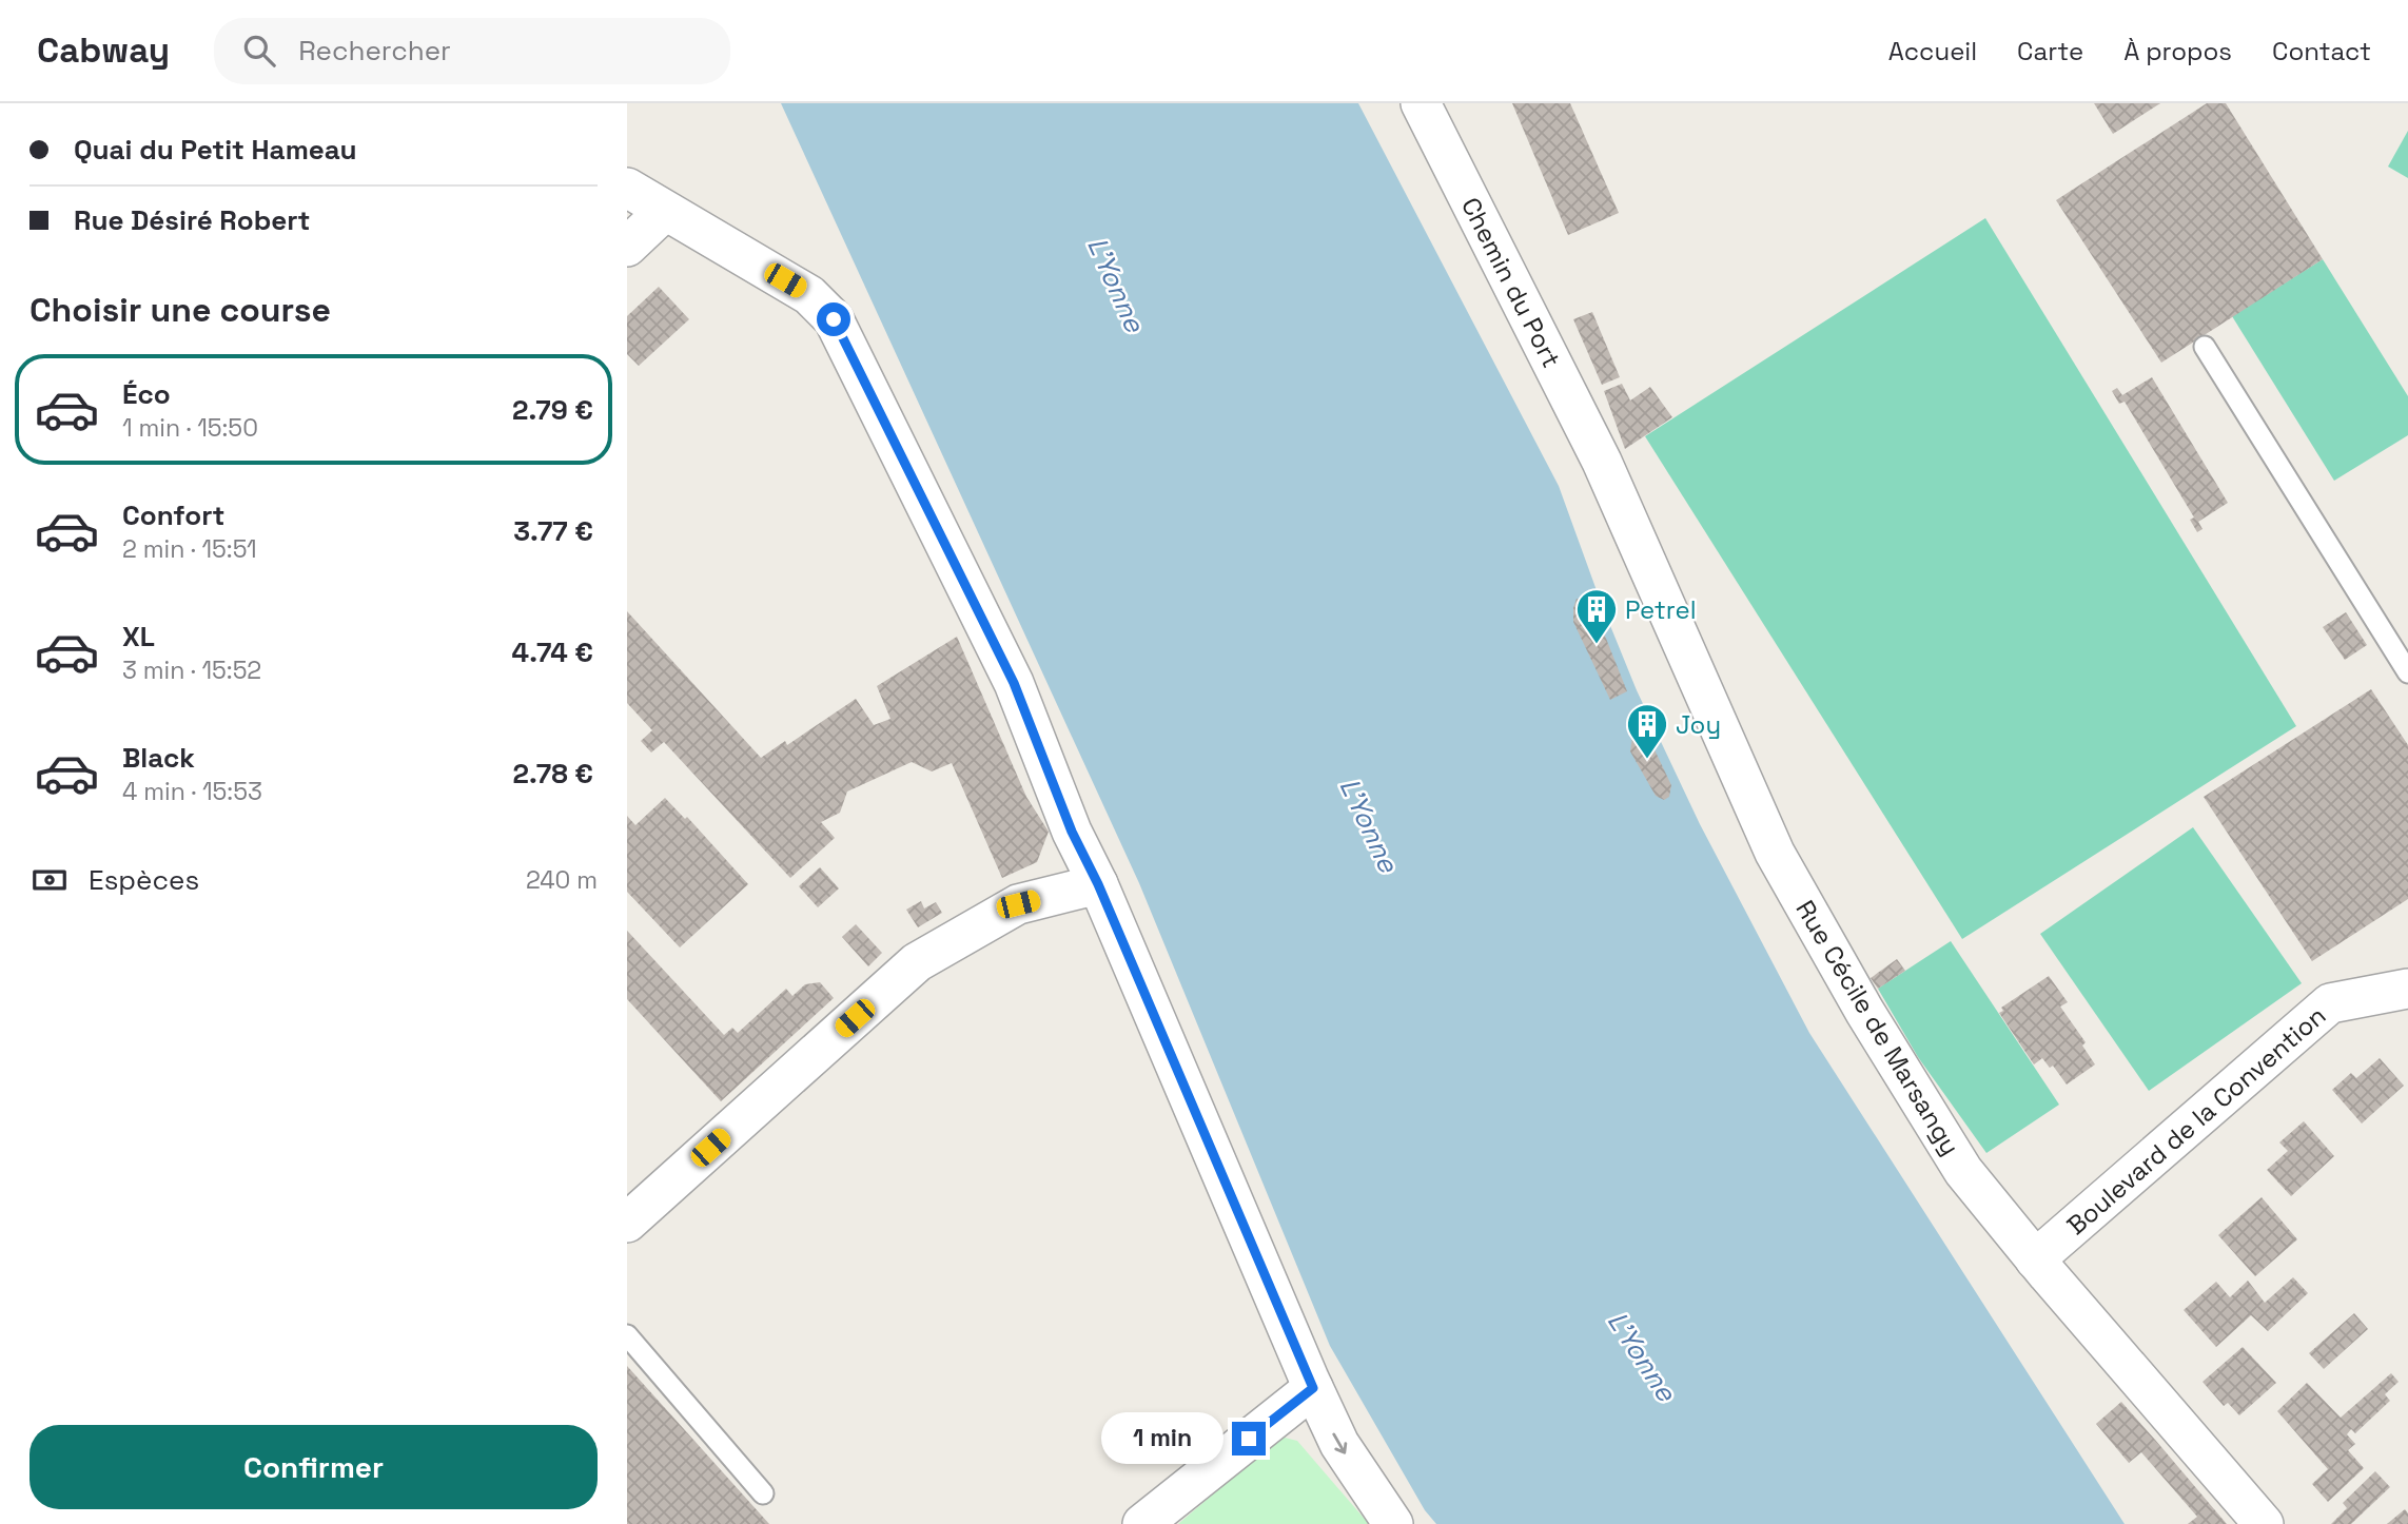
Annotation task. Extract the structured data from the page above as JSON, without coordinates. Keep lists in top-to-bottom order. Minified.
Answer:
{"streets":{"street":["Chemin du Port","Rue Cécile de Marsangy","Boulevard de la Convention"]},"crossings":[["Chemin du Port","Rue Cécile de Marsangy"],["Rue Cécile de Marsangy","Boulevard de la Convention"]],"water":["L'Yonne"],"places":{"building":["Petrel","Joy"]},"page":{"header":"Cabway","search":"Rechercher","nav":["Accueil","Carte","À propos","Contact"],"banner":["Quai du Petit Hameau","Rue Désiré Robert"],"heading":"Choisir une course","list":[{"name":"Éco","note":"1 min · 15:50","value":"2.79 €"},{"name":"Confort","note":"2 min · 15:51","value":"3.77 €"},{"name":"XL","note":"3 min · 15:52","value":"4.74 €"},{"name":"Black","note":"4 min · 15:53","value":"2.78 €"}],"pay":["Espèces","240 m"],"buttons":"Confirmer","bubble":"1 min"}}
